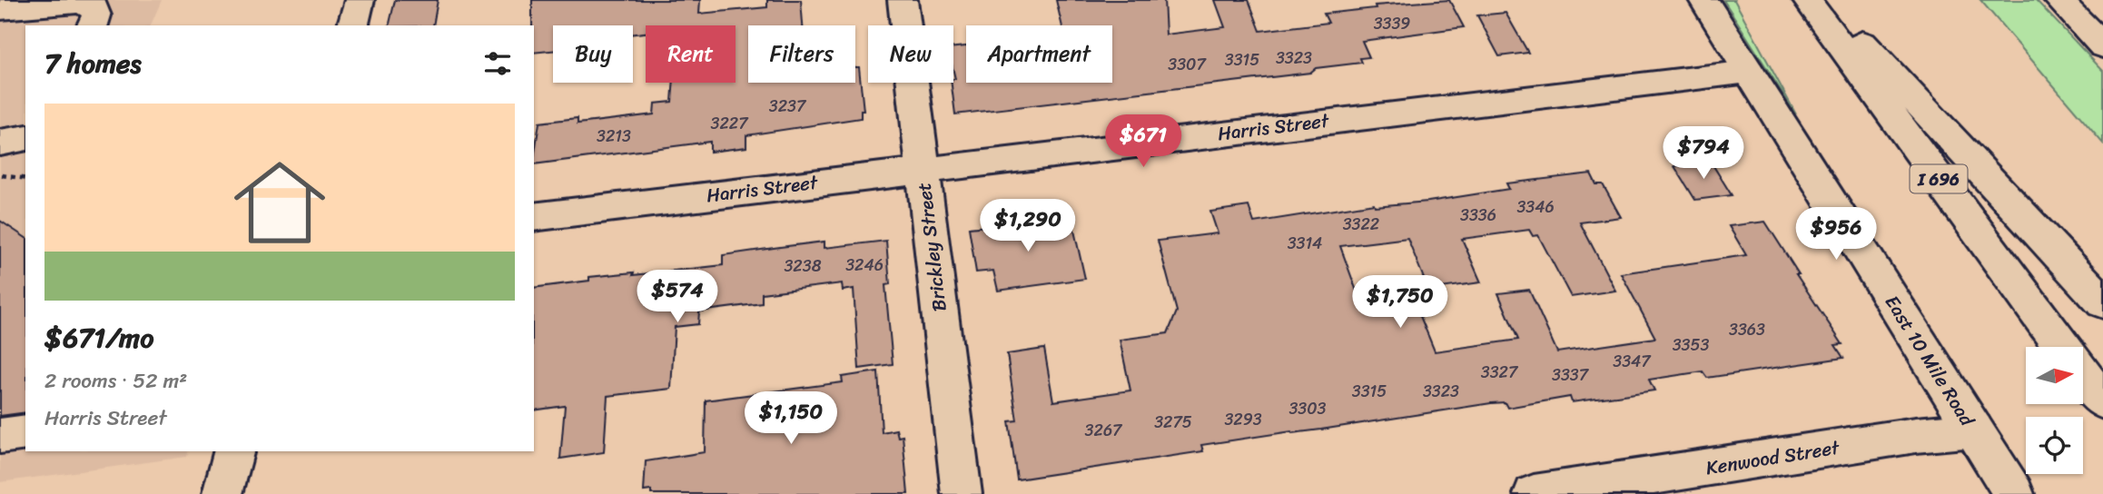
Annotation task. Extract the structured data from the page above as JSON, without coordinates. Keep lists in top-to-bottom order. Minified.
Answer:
{"streets":{"main road":["Harris Street","I 696","Brickley Street","East 10 Mile Road","Kenwood Street"]},"crossings":[["Harris Street","Brickley Street"],["Harris Street","East 10 Mile Road"],["East 10 Mile Road","Kenwood Street"]],"house_numbers":["3339","3323","3315","3307","3237","3227","3213","3346","3336","3322","3314","3246","3238","3363","3353","3347","3327","3337","3315","3323","3303","3293","3275","3267"],"north":"right","page":{"chip":["Buy","Rent","Filters","New","Apartment"],"heading":"7 homes","list":[{"name":"$671/mo","note":"2 rooms · 52 m² · Harris Street"}],"price":["$671","$794","$1,290","$956","$574","$1,750","$1,150"]}}
